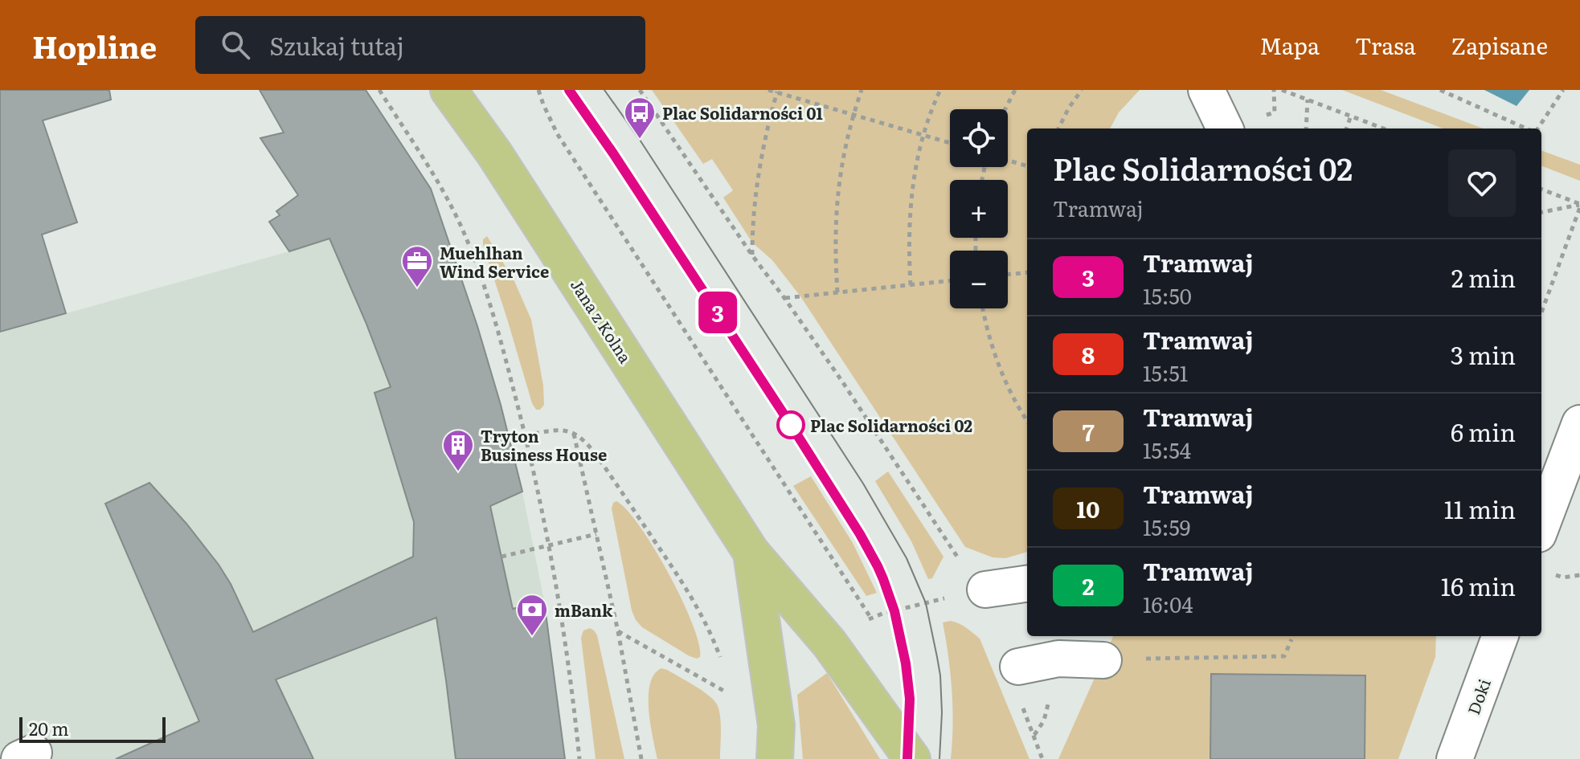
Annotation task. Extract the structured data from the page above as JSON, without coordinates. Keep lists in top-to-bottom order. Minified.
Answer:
{"streets":{"main road":["Jana z Kolna"],"street":["Doki"]},"places":{"bus stop":["Plac Solidarności 01"],"office":["Muehlhan Wind Service"],"other":["Plac Solidarności 02"],"building":["Tryton Business House"],"bank":["mBank"]},"lines":["tram line 3"],"scale_bar":"20 m","page":{"header":"Hopline","search":"Szukaj tutaj","nav":["Mapa","Trasa","Zapisane"],"on_map":"3","map_buttons":["+","−"],"heading":["Plac Solidarności 02","Tramwaj"],"list":[{"mark":"3","name":"Tramwaj","note":"15:50","value":"2 min"},{"mark":"8","name":"Tramwaj","note":"15:51","value":"3 min"},{"mark":"7","name":"Tramwaj","note":"15:54","value":"6 min"},{"mark":"10","name":"Tramwaj","note":"15:59","value":"11 min"},{"mark":"2","name":"Tramwaj","note":"16:04","value":"16 min"}],"scale":"20 m"}}
